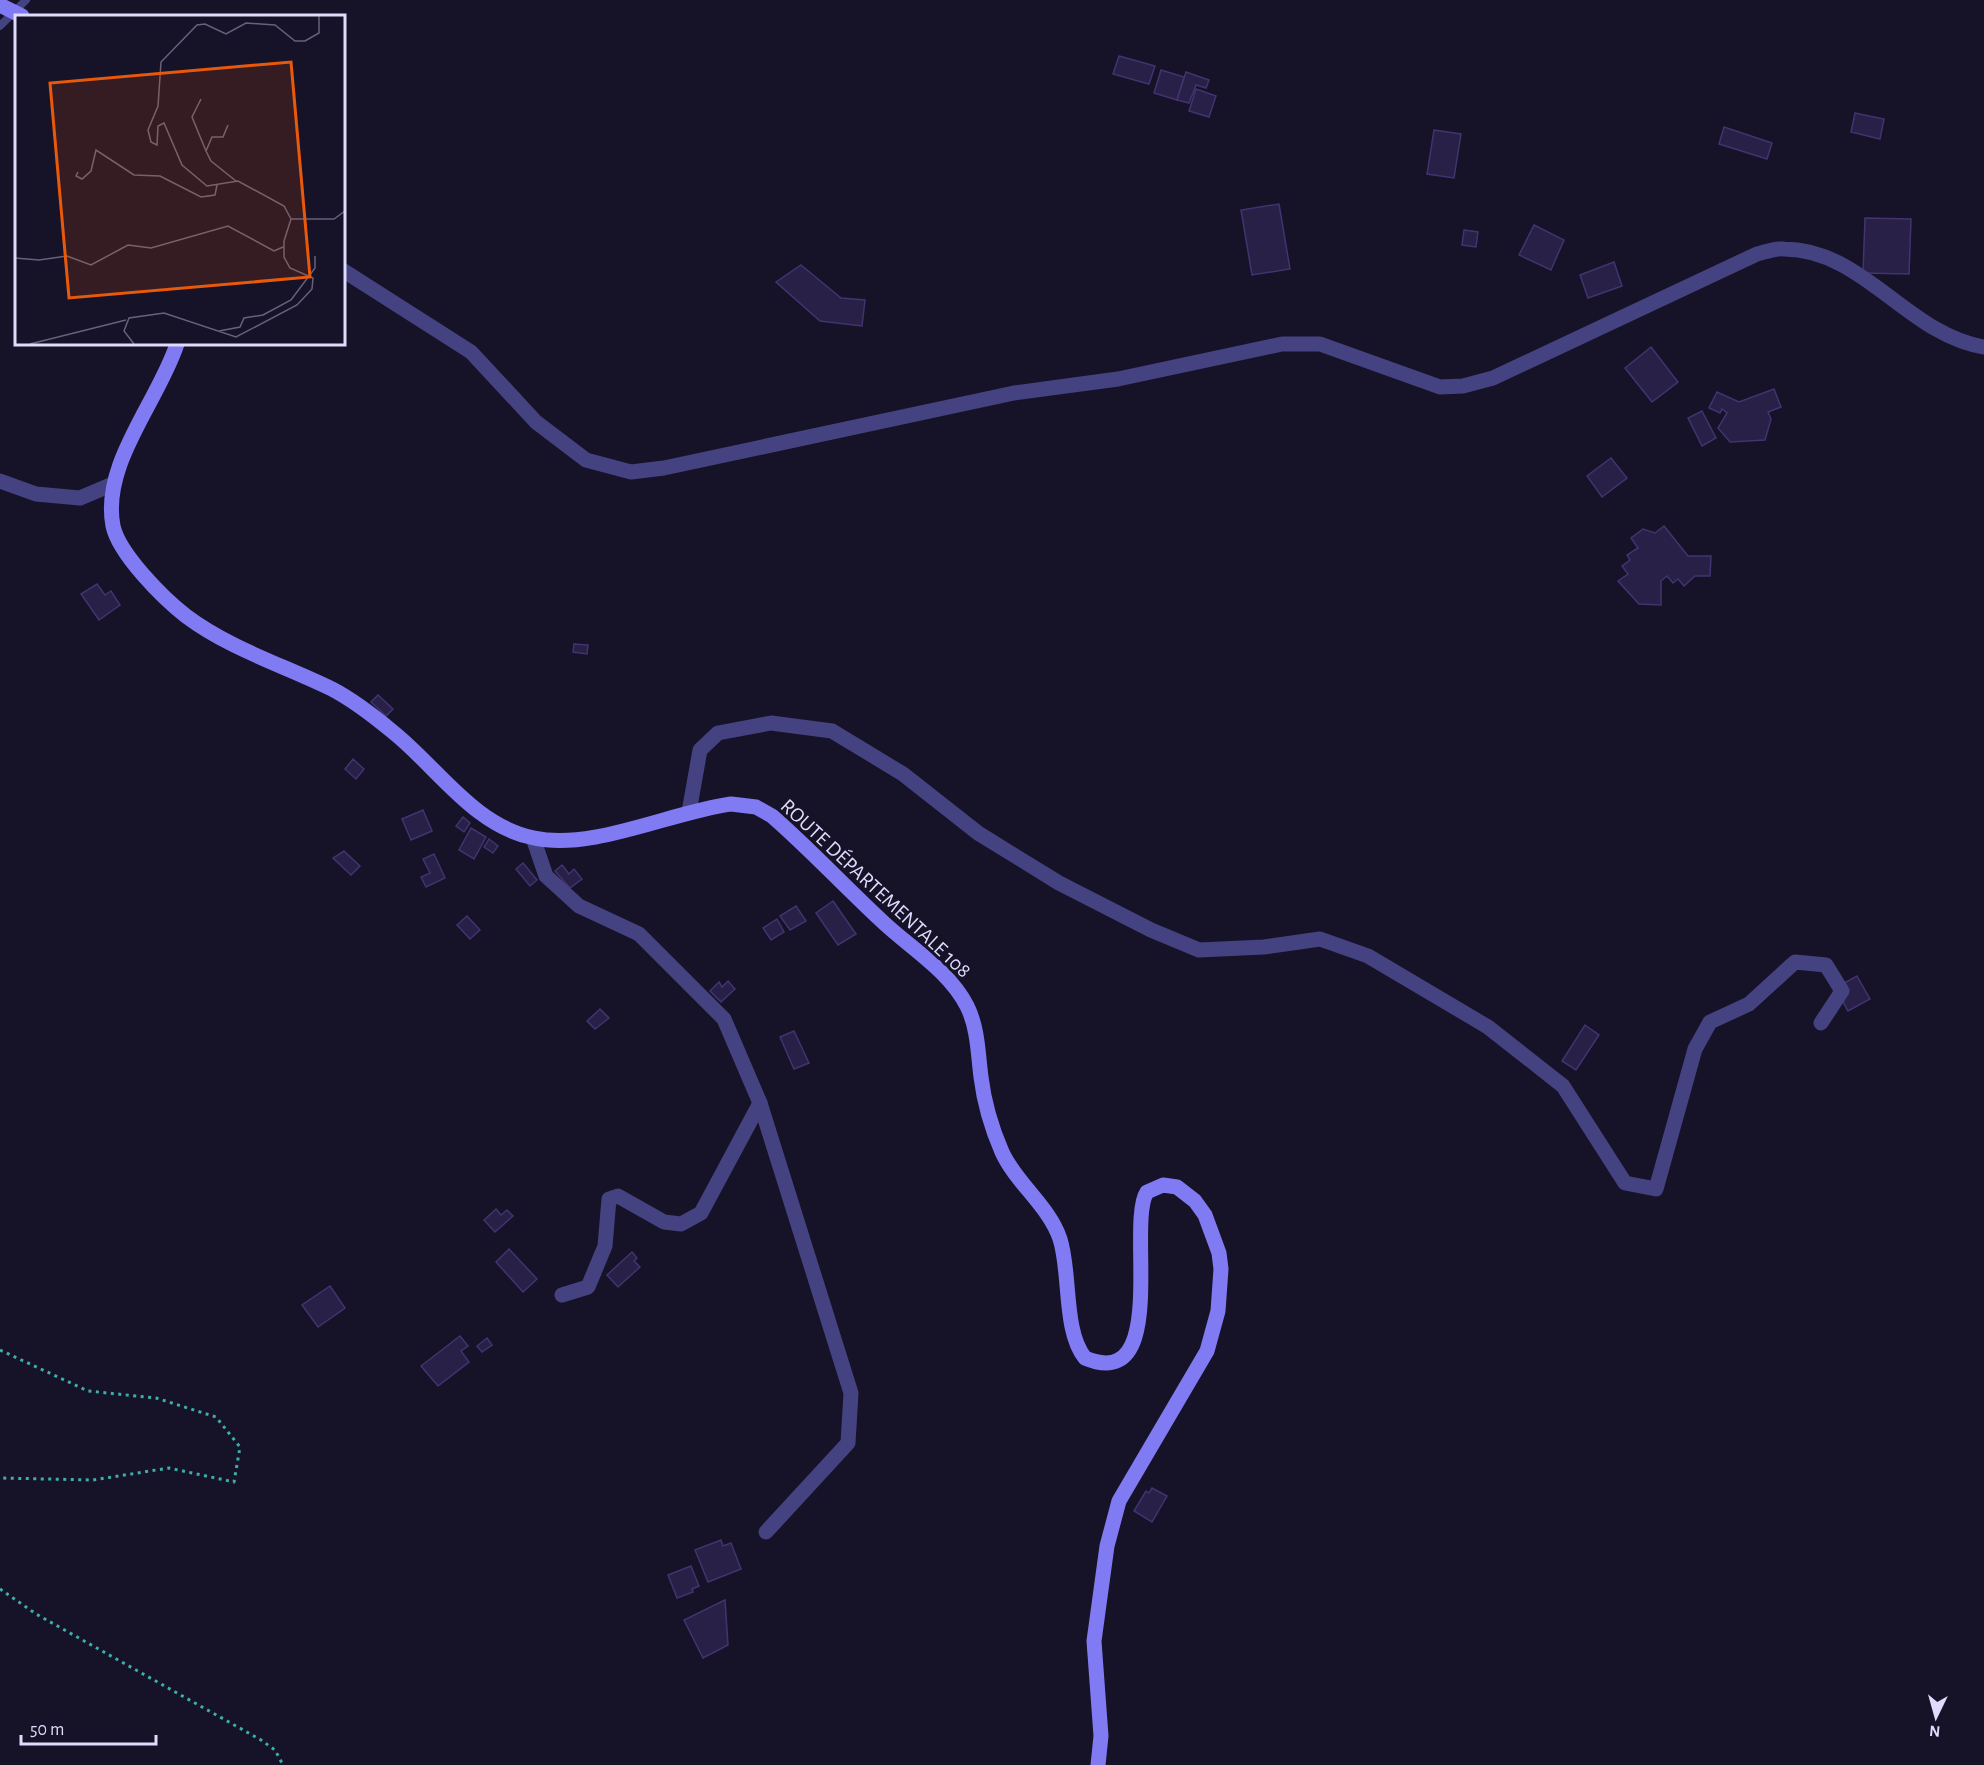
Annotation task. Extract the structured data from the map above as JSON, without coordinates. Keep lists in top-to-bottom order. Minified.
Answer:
{"streets":{"main road":["ROUTE DÉPARTEMENTALE 108"]},"scale_bar":"50 m","north":"bottom"}
